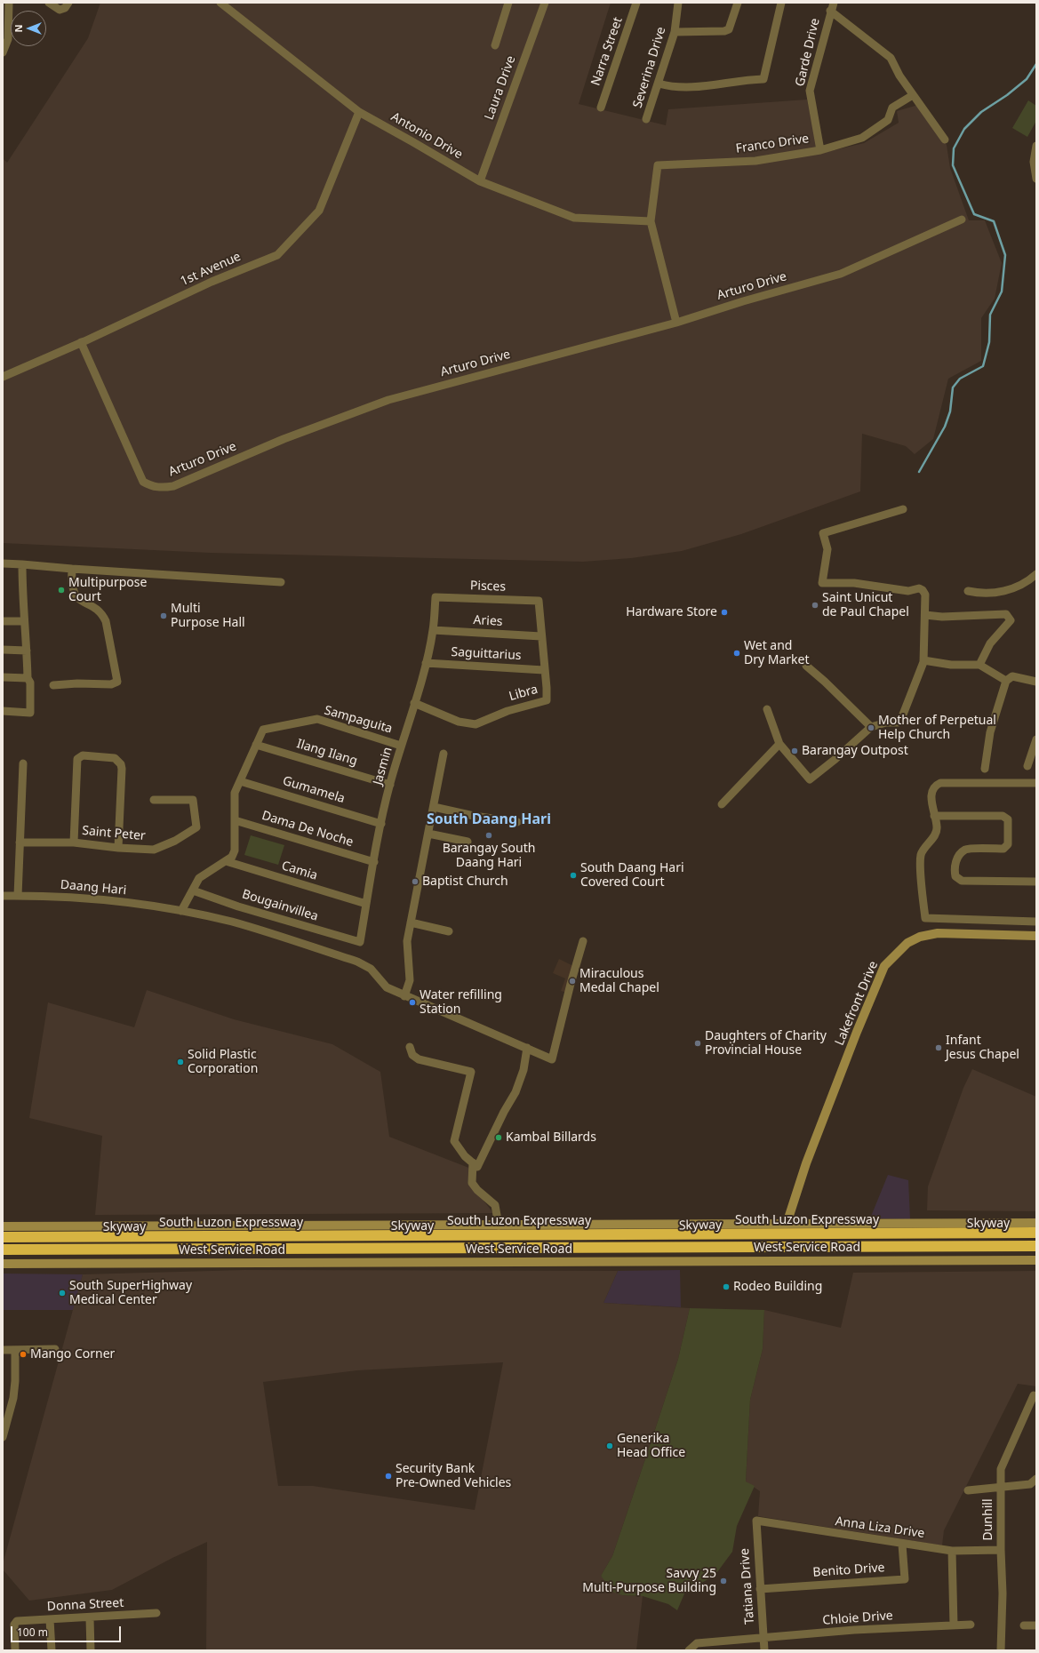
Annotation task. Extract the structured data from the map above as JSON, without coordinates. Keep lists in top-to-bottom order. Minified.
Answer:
{"streets":{"highway":["South Luzon Expressway","Skyway"],"main road":["Lakefront Drive","West Service Road"],"street":["Narra Street","Garde Drive","Severina Drive","Laura Drive","Antonio Drive","Franco Drive","1st Avenue","Arturo Drive","Pisces","Aries","Saguittarius","Libra","Sampaguita","Ilang Ilang","Jasmin","Gumamela","Dama De Noche","Saint Peter","Camia","Daang Hari","Bougainvillea","Dunhill","Anna Liza Drive","Benito Drive","Tatiana Drive","Donna Street","Chloie Drive"]},"crossings":[["Garde Drive","Franco Drive"],["Laura Drive","Antonio Drive"],["Antonio Drive","Franco Drive"],["Antonio Drive","1st Avenue"],["Franco Drive","Arturo Drive"],["1st Avenue","Arturo Drive"],["Pisces","Libra"],["Pisces","Jasmin"],["Aries","Libra"],["Aries","Jasmin"],["Saguittarius","Libra"],["Saguittarius","Jasmin"],["Libra","Jasmin"],["Sampaguita","Ilang Ilang"],["Sampaguita","Jasmin"],["Sampaguita","Gumamela"],["Sampaguita","Dama De Noche"],["Sampaguita","Camia"],["Sampaguita","Daang Hari"],["Sampaguita","Bougainvillea"],["Ilang Ilang","Jasmin"],["Jasmin","Gumamela"],["Jasmin","Dama De Noche"],["Jasmin","Camia"],["Jasmin","Bougainvillea"],["Dunhill","Anna Liza Drive"],["Anna Liza Drive","Benito Drive"],["Anna Liza Drive","Tatiana Drive"],["Benito Drive","Tatiana Drive"],["Tatiana Drive","Chloie Drive"]],"districts":["South Daang Hari"],"places":["Multipurpose Court","Saint Unicut de Paul Chapel","Hardware Store","Multi Purpose Hall","Wet and Dry Market","Mother of Perpetual Help Church","Barangay Outpost","Barangay South Daang Hari","South Daang Hari Covered Court","Baptist Church","Miraculous Medal Chapel","Water refilling Station","Daughters of Charity Provincial House","Infant Jesus Chapel","Solid Plastic Corporation","Kambal Billards","Rodeo Building","South SuperHighway Medical Center","Mango Corner","Generika Head Office","Security Bank Pre-Owned Vehicles","Savvy 25 Multi-Purpose Building"],"scale_bar":"100 m","north":"left"}
